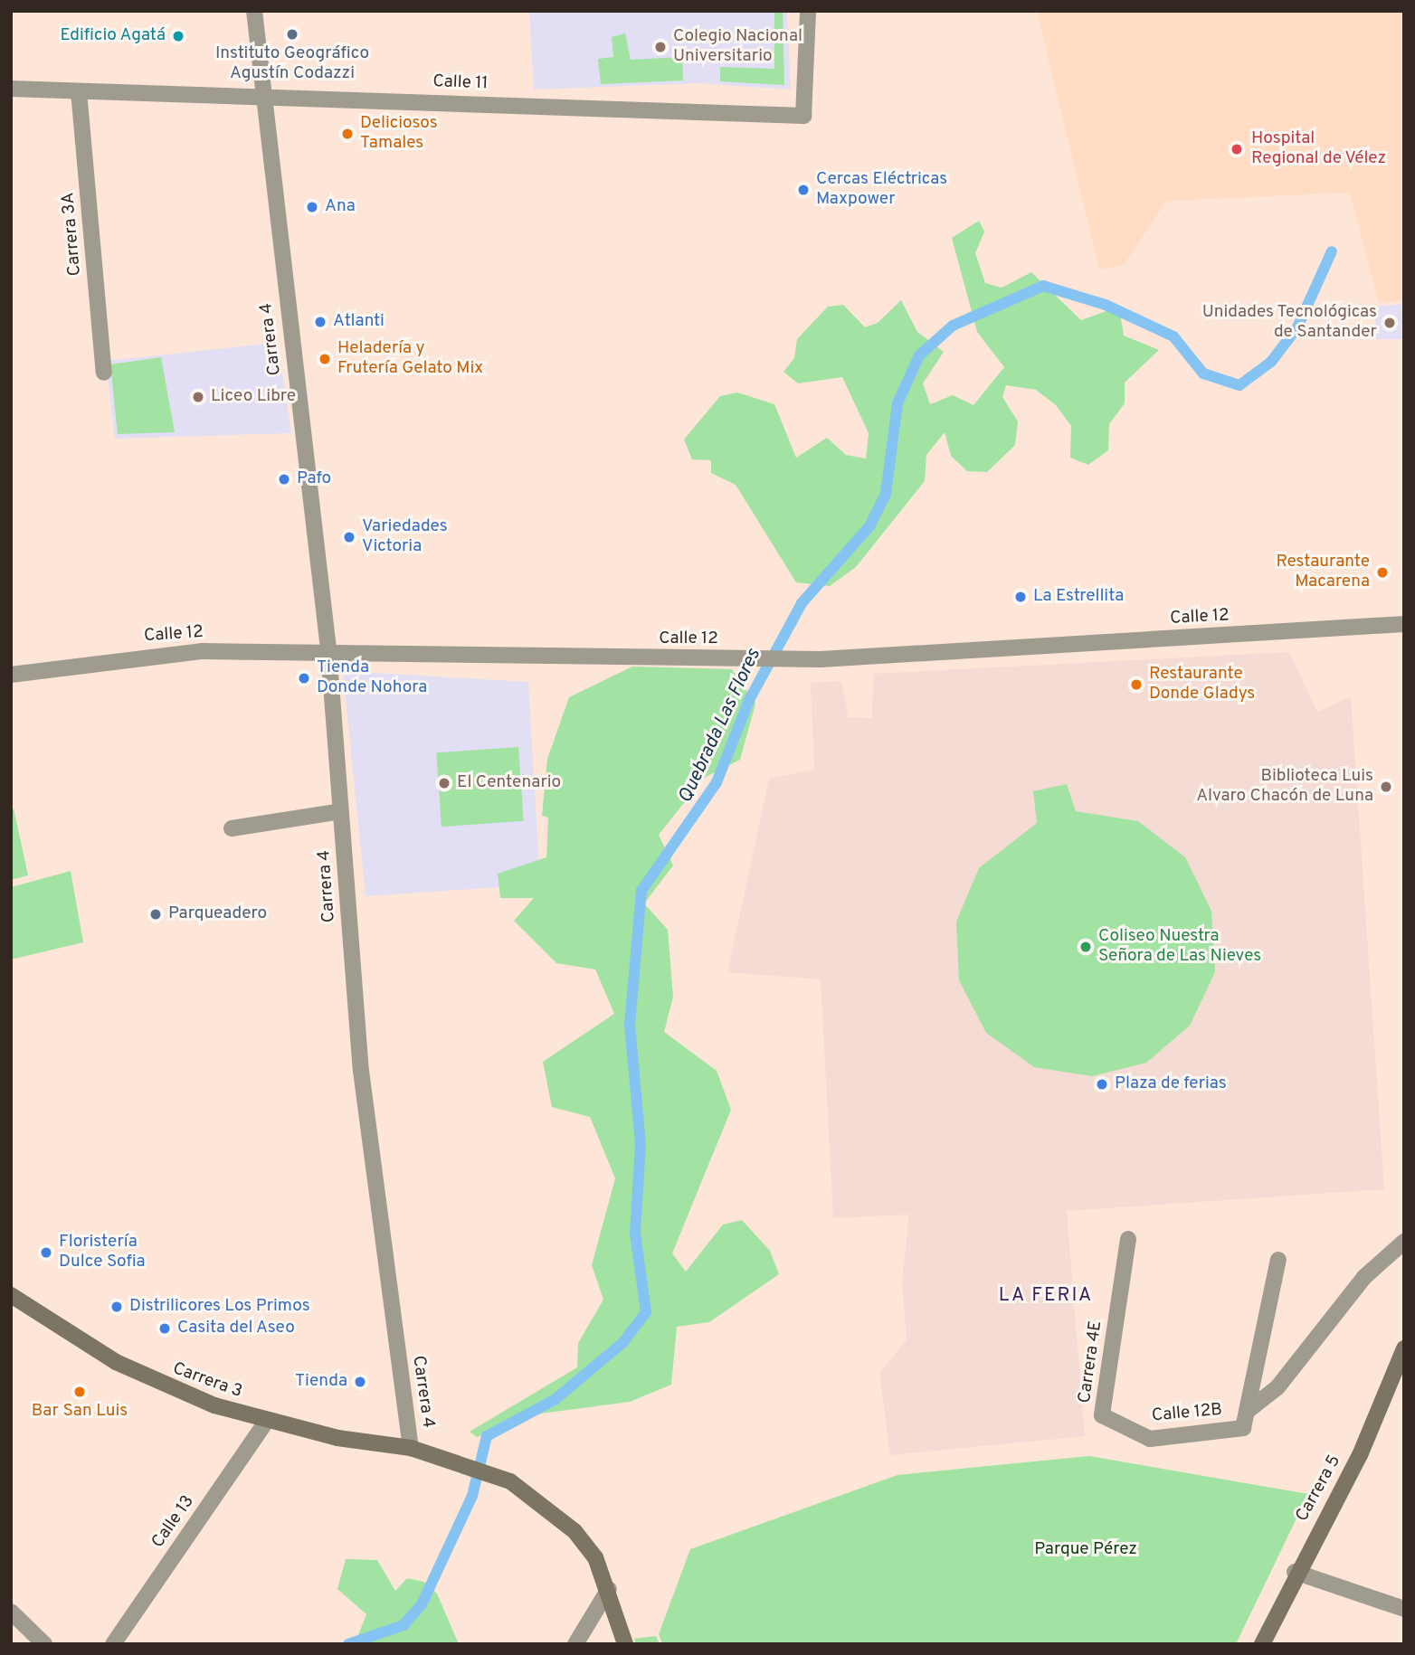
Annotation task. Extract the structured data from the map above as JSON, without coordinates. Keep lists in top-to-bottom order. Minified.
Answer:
{"streets":{"street":["Calle 11","Carrera 3A","Carrera 4","Calle 12","Carrera 4E","Carrera 3","Calle 12B","Carrera 5","Calle 13"]},"crossings":[["Calle 11","Carrera 3A"],["Calle 11","Carrera 4"],["Carrera 4","Calle 12"],["Carrera 4","Carrera 3"],["Carrera 4E","Calle 12B"],["Carrera 3","Calle 13"]],"districts":["LA FERIA"],"water":["Quebrada Las Flores"],"parks":["Parque Pérez"],"places":["Instituto Geográfico Agustín Codazzi","Edificio Agatá","Colegio Nacional Universitario","Deliciosos Tamales","Hospital Regional de Vélez","Cercas Eléctricas Maxpower","Ana","Atlanti","Unidades Tecnológicas de Santander","Heladería y Frutería Gelato Mix","Liceo Libre","Pafo","Variedades Victoria","Restaurante Macarena","La Estrellita","Tienda Donde Nohora","Restaurante Donde Gladys","El Centenario","Biblioteca Luis Alvaro Chacón de Luna","Parqueadero","Coliseo Nuestra Señora de Las Nieves","Plaza de ferias","Floristería Dulce Sofia","Distrilicores Los Primos","Casita del Aseo","Tienda","Bar San Luis"]}
